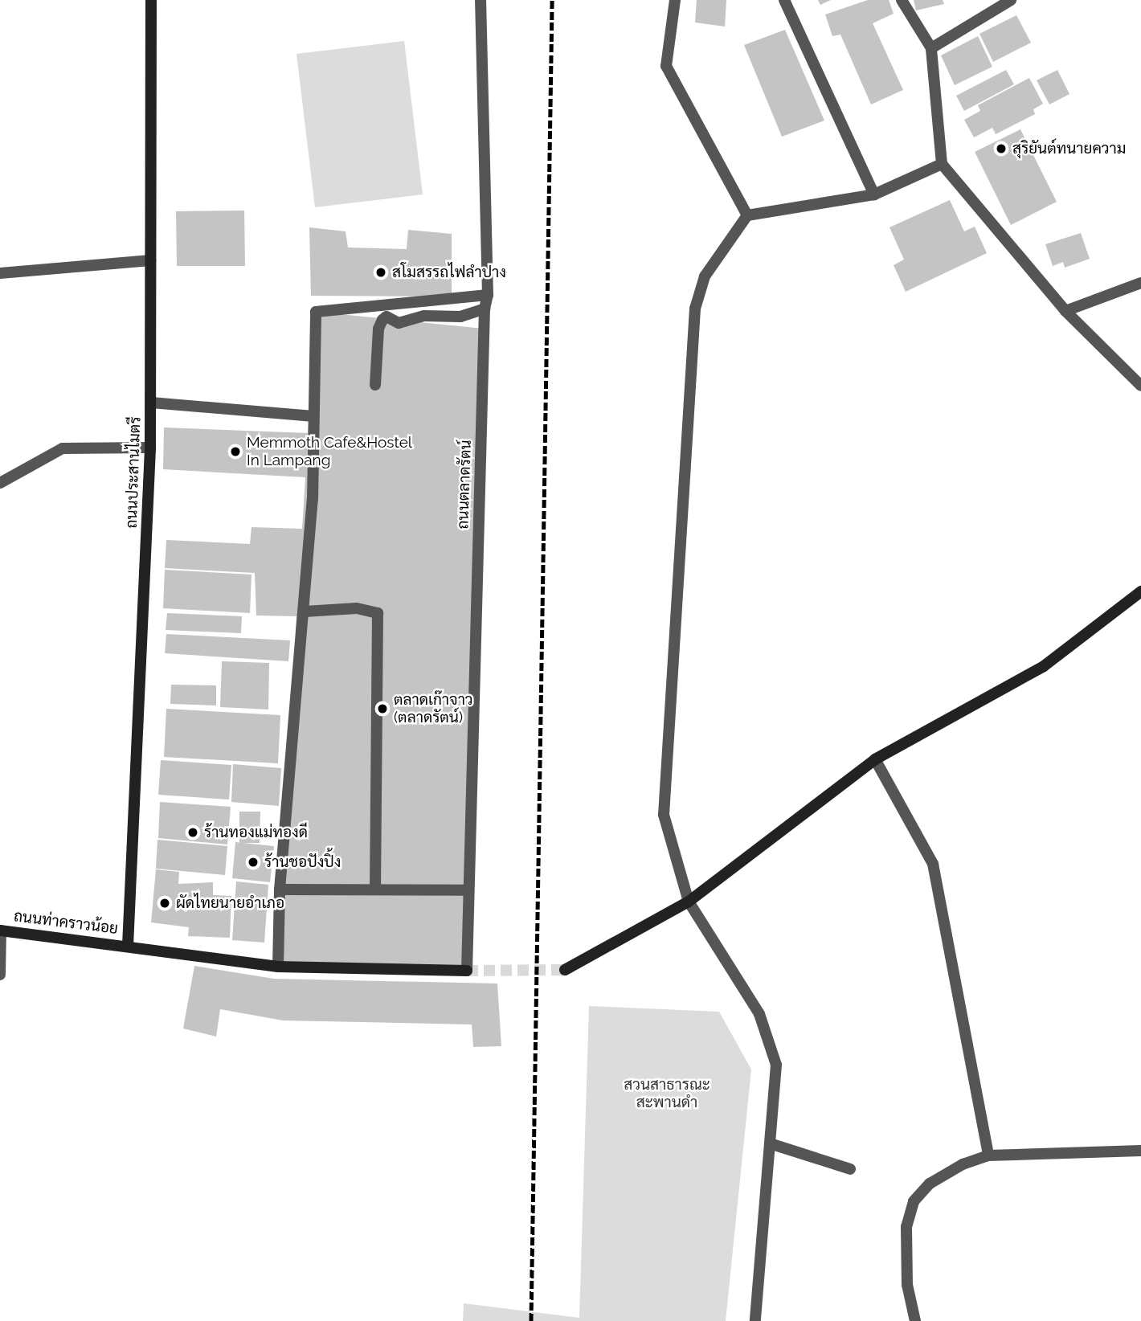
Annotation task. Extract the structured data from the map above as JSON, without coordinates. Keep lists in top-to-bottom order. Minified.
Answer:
{"streets":{"street":["ถนนประสานไมตรี","ถนนตลาดรัตน์","ถนนท่าคราวน้อย"]},"crossings":[["ถนนประสานไมตรี","ถนนท่าคราวน้อย"],["ถนนตลาดรัตน์","ถนนท่าคราวน้อย"]],"parks":["สวนสาธารณะ สะพานดำ"],"places":["สุริยันต์ทนายความ","สโมสรรถไฟลำปาง","Memmoth Cafe&Hostel In Lampang","ตลาดเก๊าจาว (ตลาดรัตน์)","ร้านทองแม่ทองดี","ร้านชอปังปิ้ง","ผัดไทยนายอำเภอ"]}
